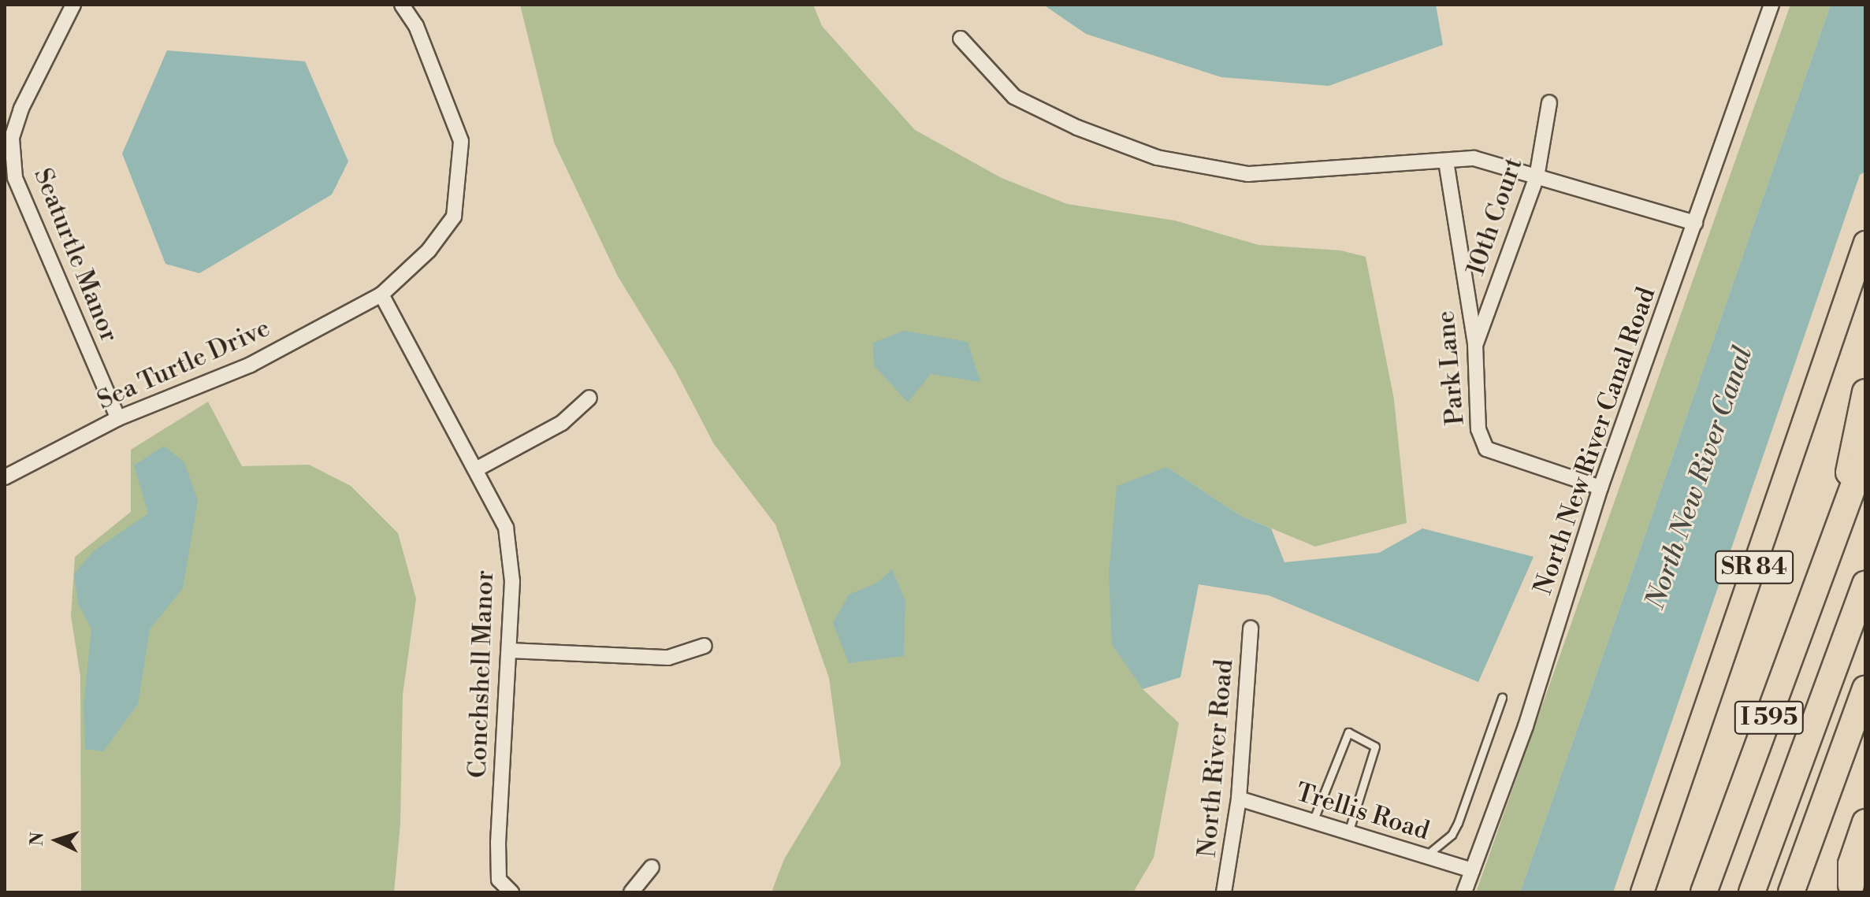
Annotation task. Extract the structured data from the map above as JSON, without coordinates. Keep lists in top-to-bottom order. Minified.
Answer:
{"streets":{"highway":["I 595"],"main road":["SR 84"],"street":["10th Court","Seaturtle Manor","Sea Turtle Drive","Park Lane","North New River Canal Road","Conchshell Manor","North River Road","Trellis Road"]},"crossings":[["10th Court","Park Lane"],["Seaturtle Manor","Sea Turtle Drive"],["Sea Turtle Drive","Conchshell Manor"],["Park Lane","North New River Canal Road"],["North New River Canal Road","Trellis Road"],["North River Road","Trellis Road"]],"water":["North New River Canal"],"north":"left"}
